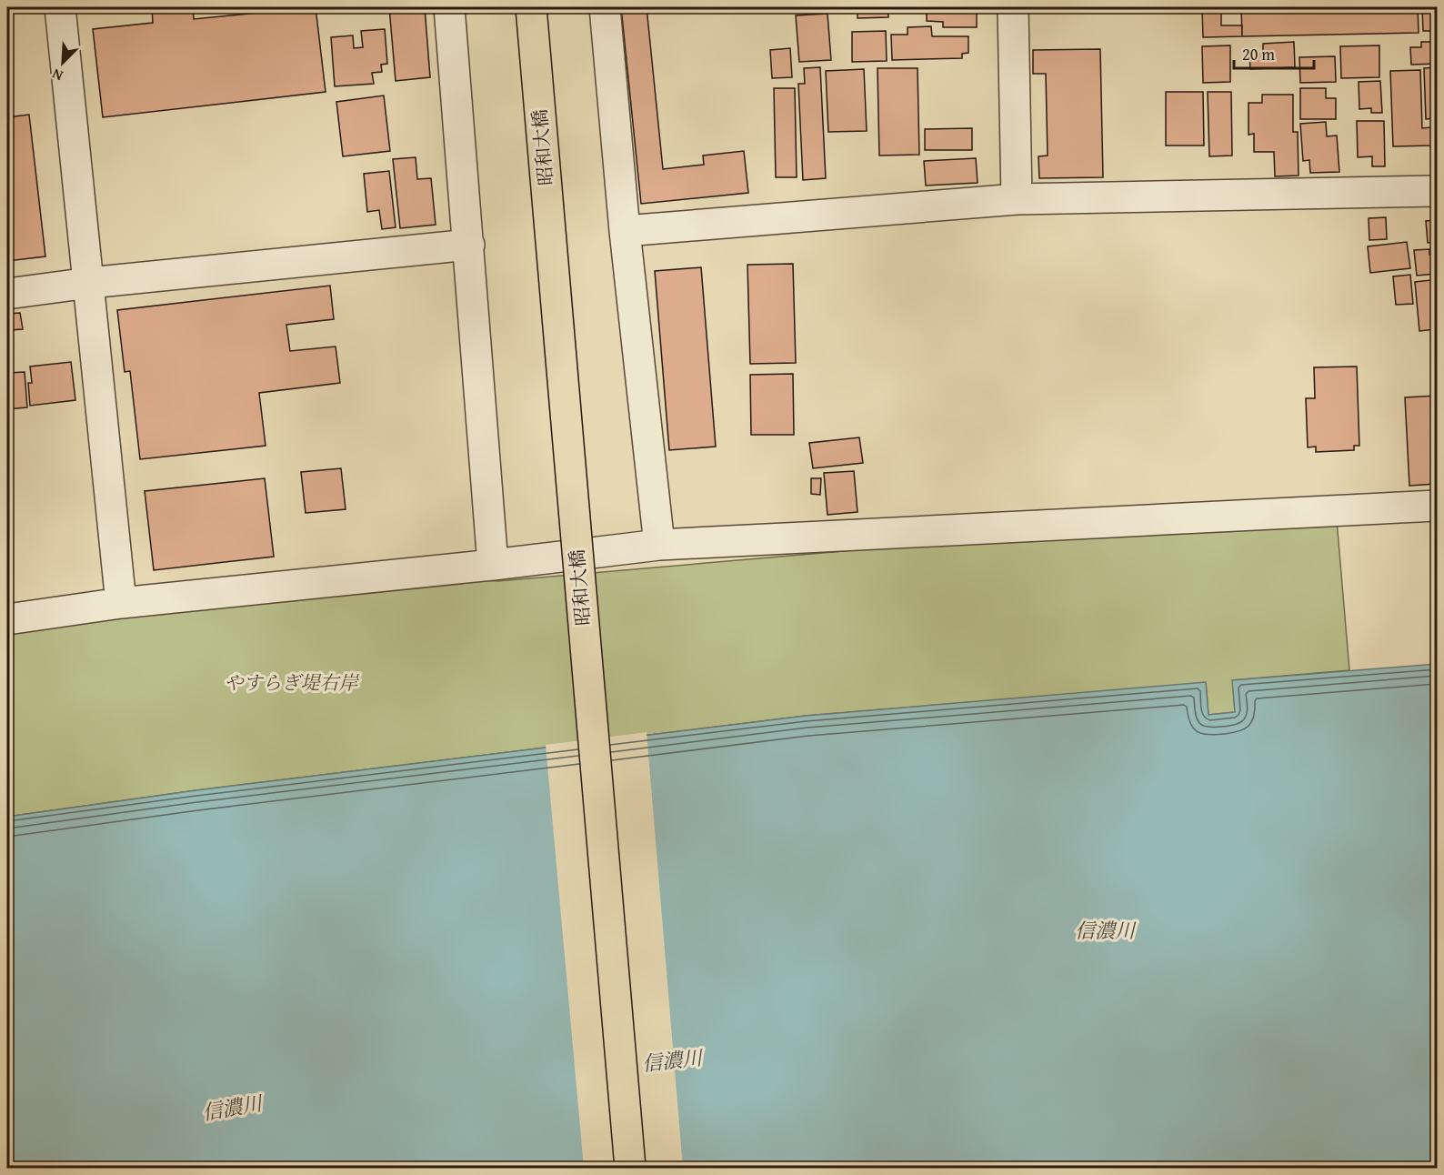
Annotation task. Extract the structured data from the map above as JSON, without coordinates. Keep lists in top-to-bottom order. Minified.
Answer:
{"streets":{"main road":["昭和大橋"]},"water":["信濃川"],"parks":["やすらぎ堤右岸"],"scale_bar":"20 m","north":"bottom left"}
